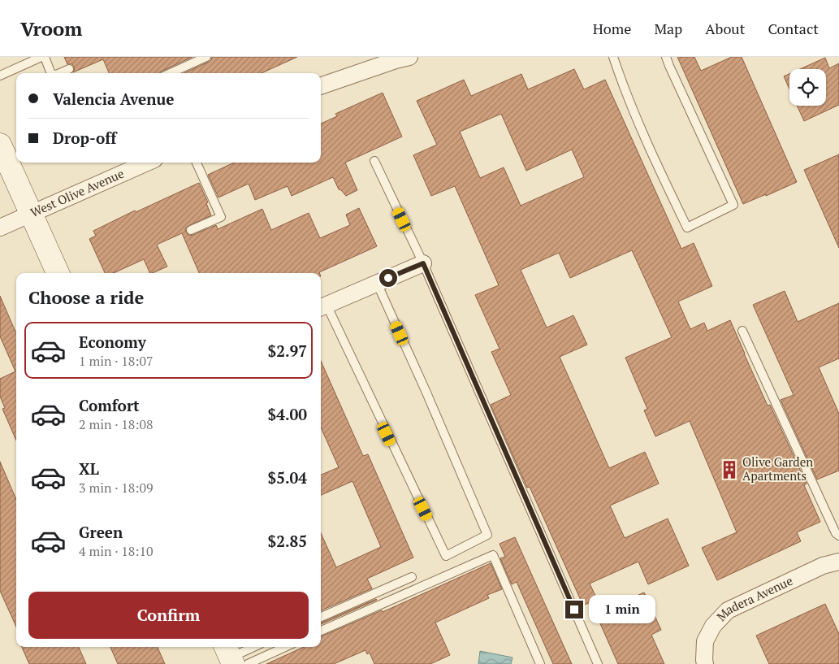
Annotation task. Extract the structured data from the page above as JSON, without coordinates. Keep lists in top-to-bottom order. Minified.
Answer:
{"streets":{"street":["West Olive Avenue","Madera Avenue"]},"places":{"building":["Olive Garden Apartments"]},"page":{"header":"Vroom","nav":["Home","Map","About","Contact"],"banner":["Valencia Avenue","Drop-off"],"heading":"Choose a ride","list":[{"name":"Economy","note":"1 min · 18:07","value":"$2.97"},{"name":"Comfort","note":"2 min · 18:08","value":"$4.00"},{"name":"XL","note":"3 min · 18:09","value":"$5.04"},{"name":"Green","note":"4 min · 18:10","value":"$2.85"}],"buttons":"Confirm","bubble":"1 min"}}
